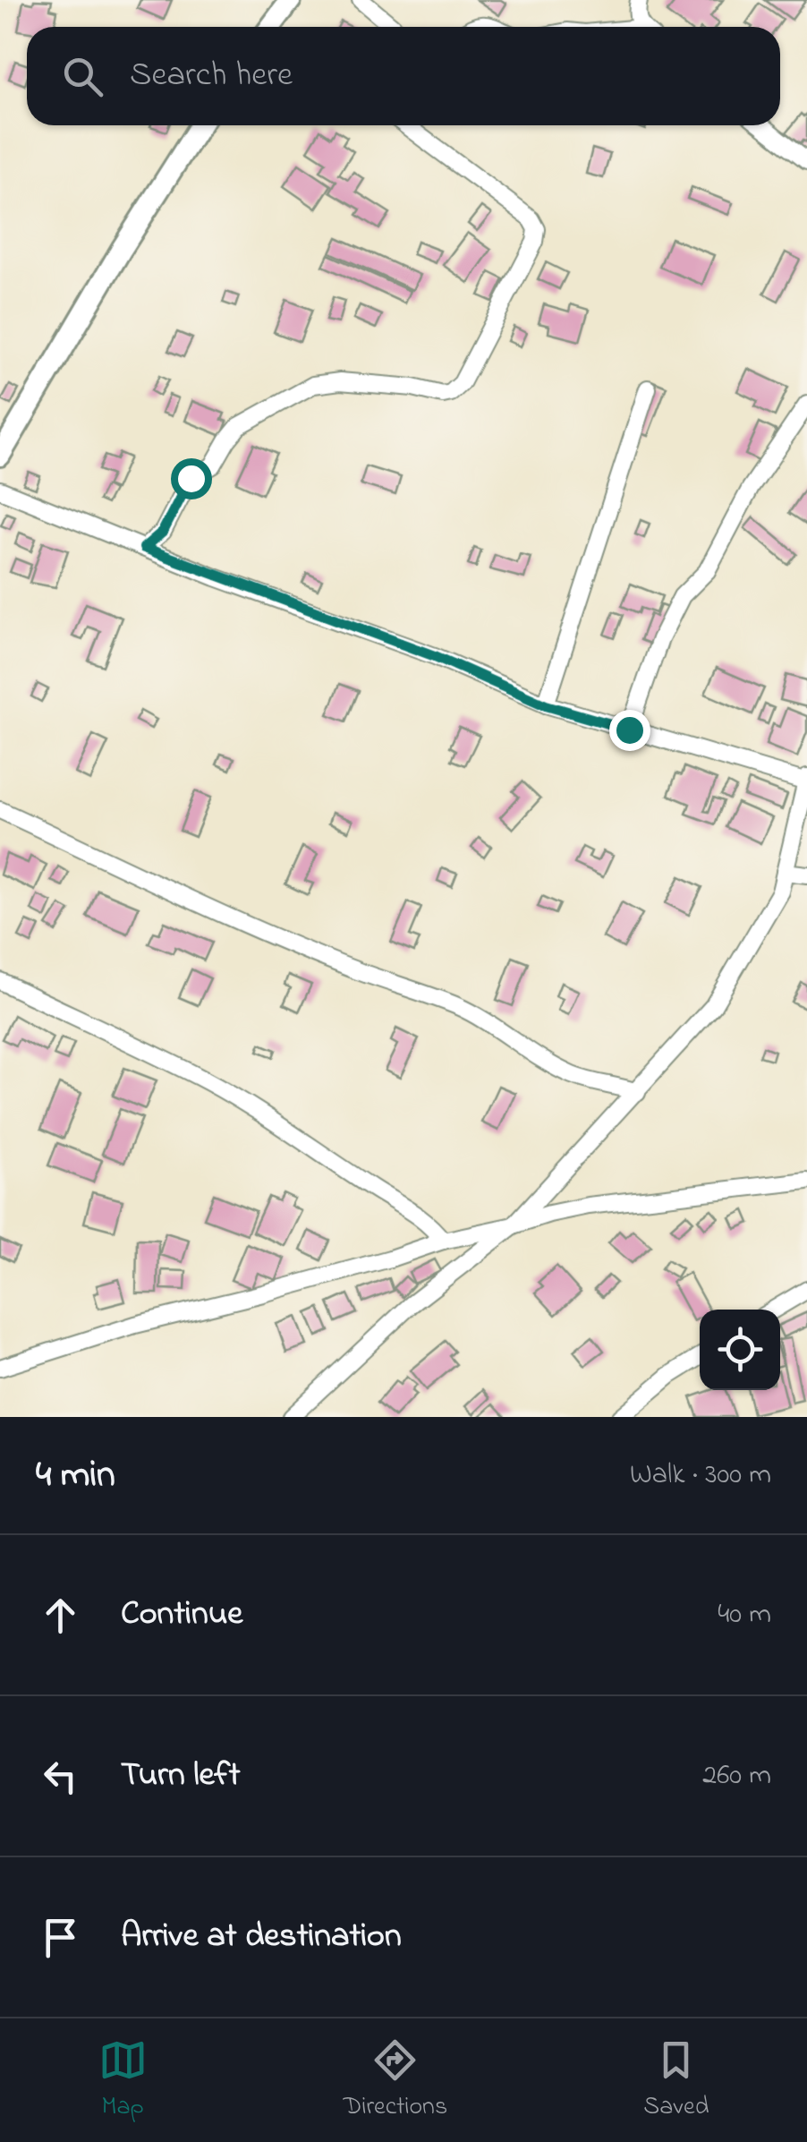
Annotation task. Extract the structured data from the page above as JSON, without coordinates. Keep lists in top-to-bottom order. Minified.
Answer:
{"page":{"search":"Search here","heading":["4 min","Walk · 300 m"],"list":[["Continue","40 m"],["Turn left","260 m"],"Arrive at destination"],"nav":["Map","Directions","Saved"]}}
